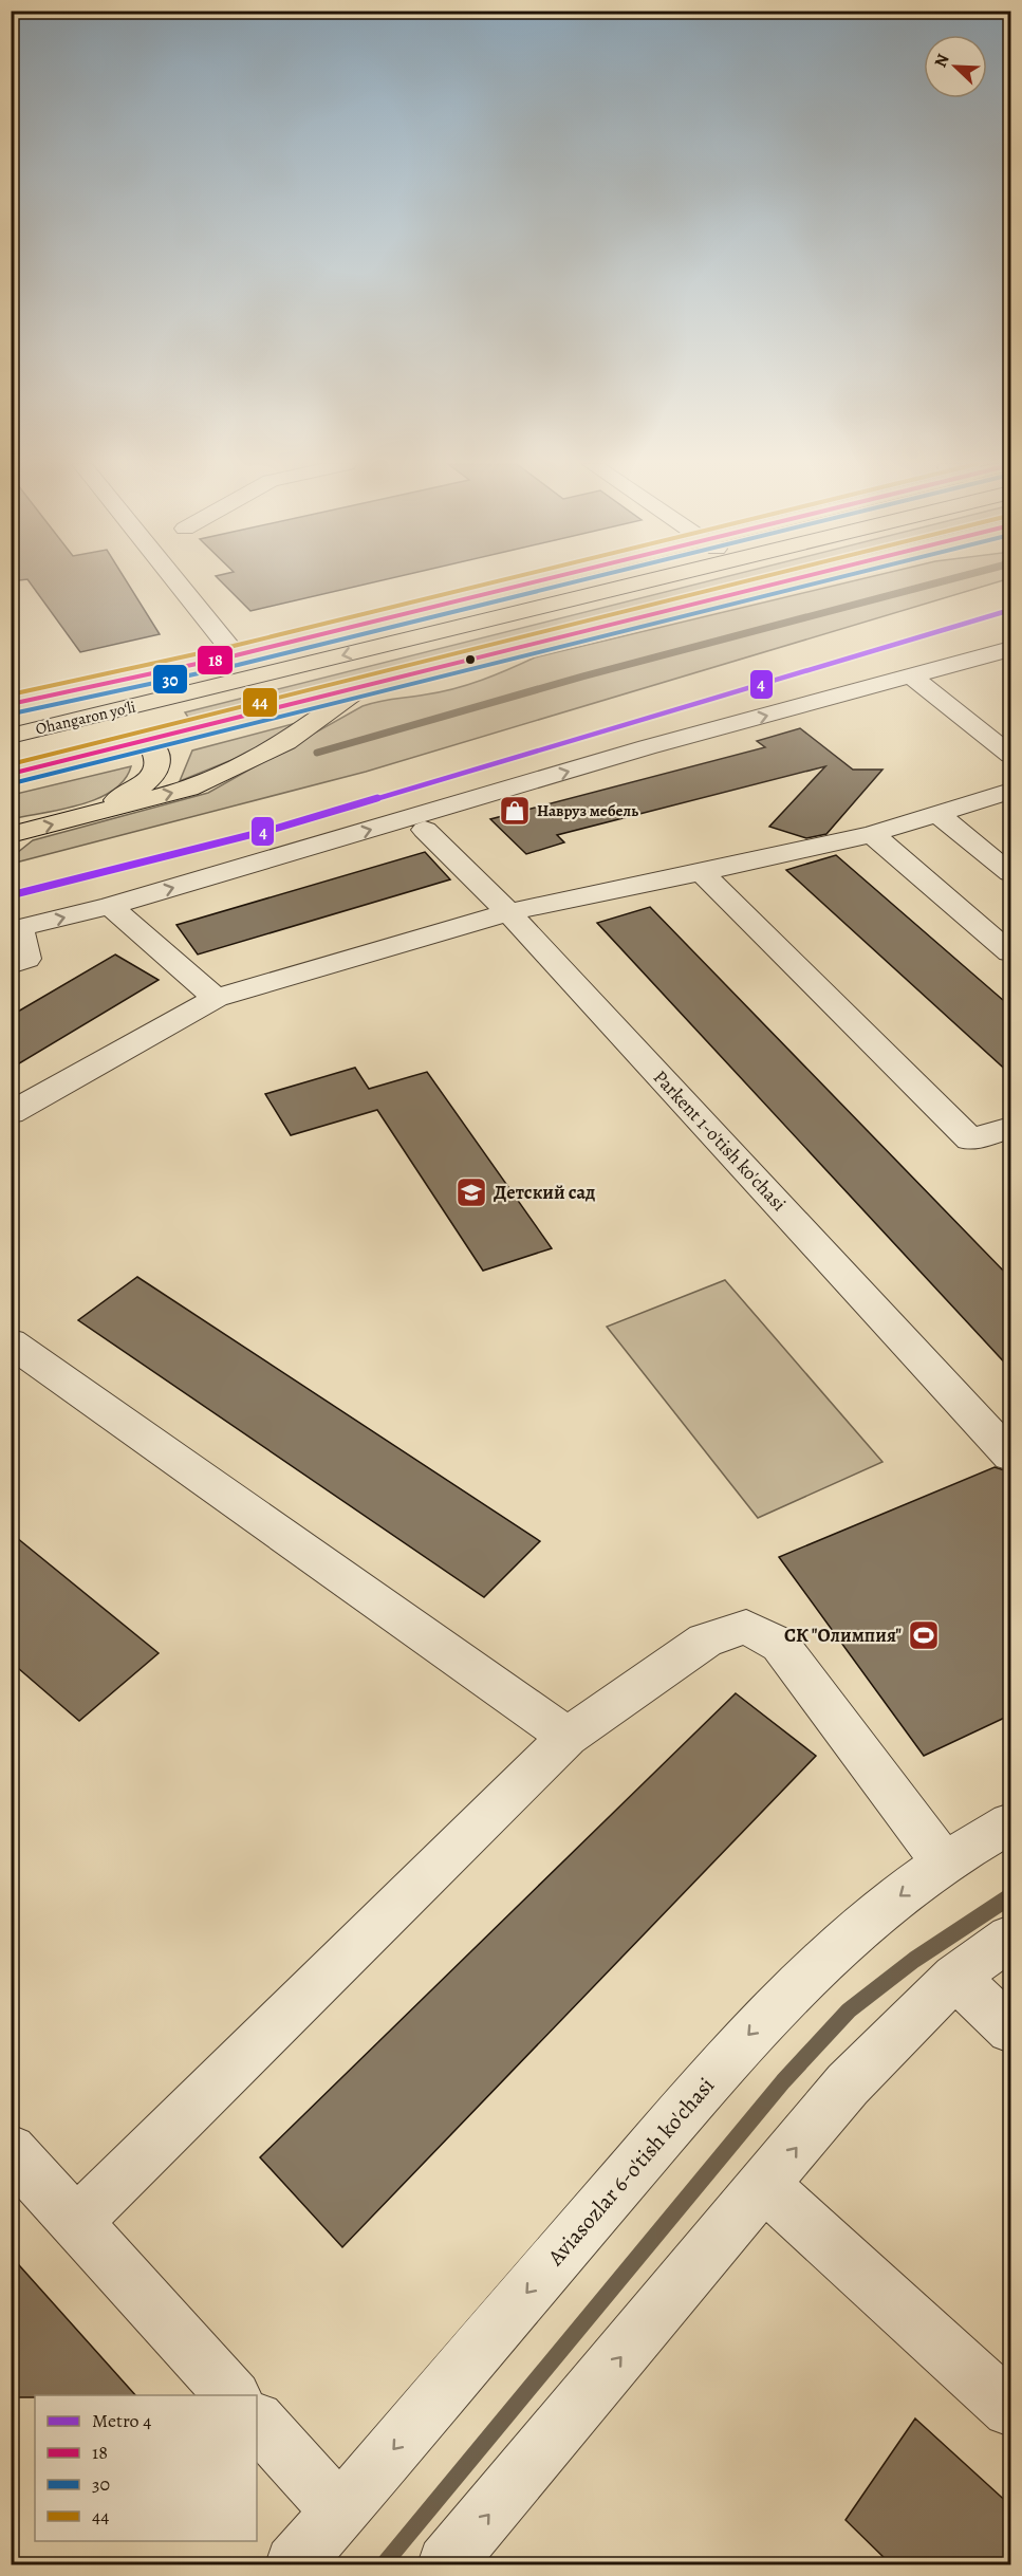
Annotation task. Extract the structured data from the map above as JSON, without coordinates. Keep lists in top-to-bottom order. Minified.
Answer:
{"streets":{"main road":["Ohangaron yoʻli"],"street":["Parkent 1-o'tish ko'chasi","Aviasozlar 6-o'tish ko'chasi"]},"places":{"shop":["Навруз мебель"],"school or university":["Детский сад"],"sports":["СК \"Олимпия\""]},"lines":["transit line 18","transit line 30","transit line 44","metro line 4"],"legend":["Metro 4","18","30","44"],"north":"top left"}
